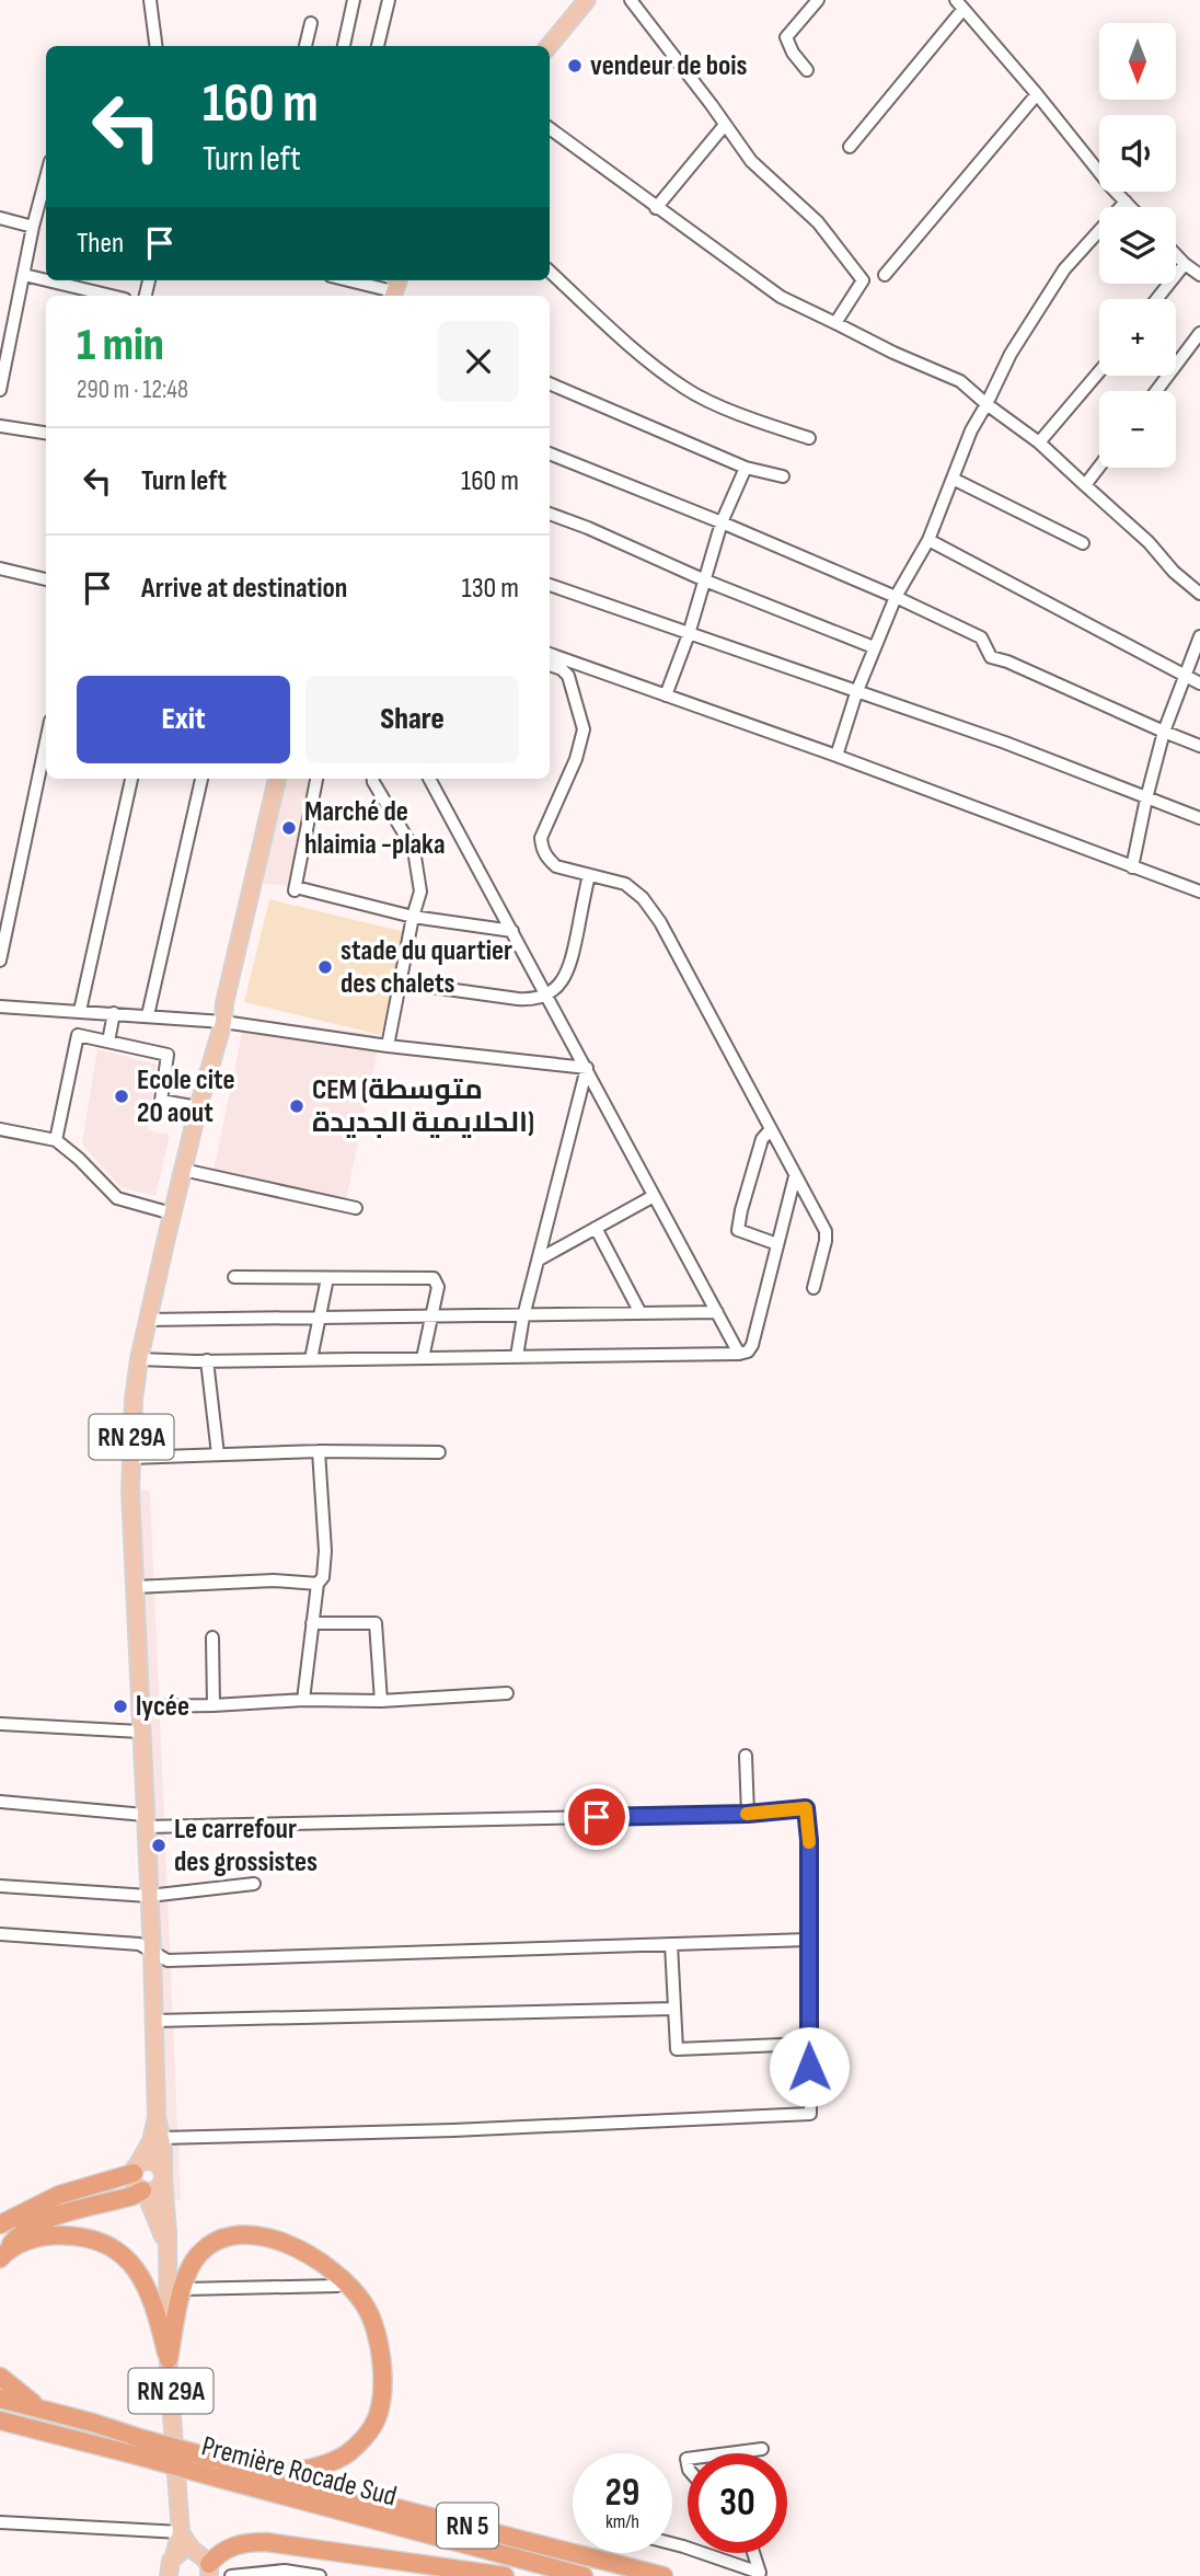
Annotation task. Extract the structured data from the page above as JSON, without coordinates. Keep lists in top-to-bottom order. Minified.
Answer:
{"streets":{"highway":["Première Rocade Sud","RN 5"],"main road":["RN 29A"]},"places":["vendeur de bois","Marché de hlaimia -plaka","stade du quartier des chalets","Ecole cite 20 aout","CEM (متوسطة الحلايمية الجديدة)","lycée","Le carrefour des grossistes"],"north":"bottom","page":{"map_buttons":["+","−"],"turn":["160 m","Turn left"],"then":"Then","heading":["1 min","290 m · 12:48"],"list":[{"name":"Turn left","value":"160 m"},{"name":"Arrive at destination","value":"130 m"}],"buttons":["Exit","Share"],"speed":"29 km/h","limit":"30"}}
